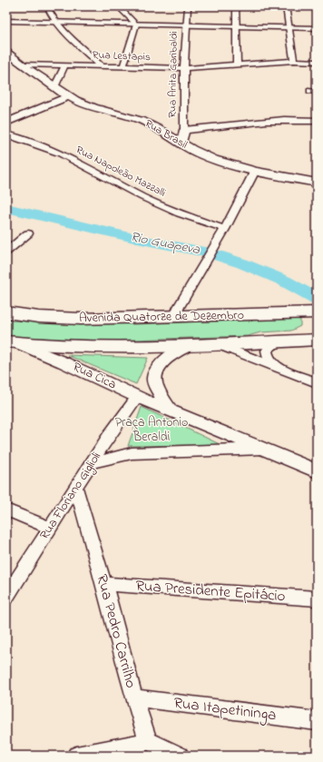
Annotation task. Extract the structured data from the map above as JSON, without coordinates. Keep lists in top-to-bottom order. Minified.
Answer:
{"streets":{"main road":["Rua Brasil","Avenida Quatorze de Dezembro"],"street":["Rua Lestapis","Rua Anita Garibaldi","Rua Napoleão Mazzalli","Rua Cica","Rua Floriano Giglioli","Rua Presidente Epitácio","Rua Pedro Carrilho","Rua Itapetininga"]},"crossings":[["Rua Lestapis","Rua Anita Garibaldi"],["Rua Lestapis","Rua Brasil"],["Rua Anita Garibaldi","Rua Brasil"],["Rua Cica","Rua Floriano Giglioli"],["Rua Floriano Giglioli","Rua Pedro Carrilho"],["Rua Presidente Epitácio","Rua Pedro Carrilho"],["Rua Pedro Carrilho","Rua Itapetininga"]],"water":["Rio Guapeva"],"parks":["Praça Antonio Beraldi"]}
